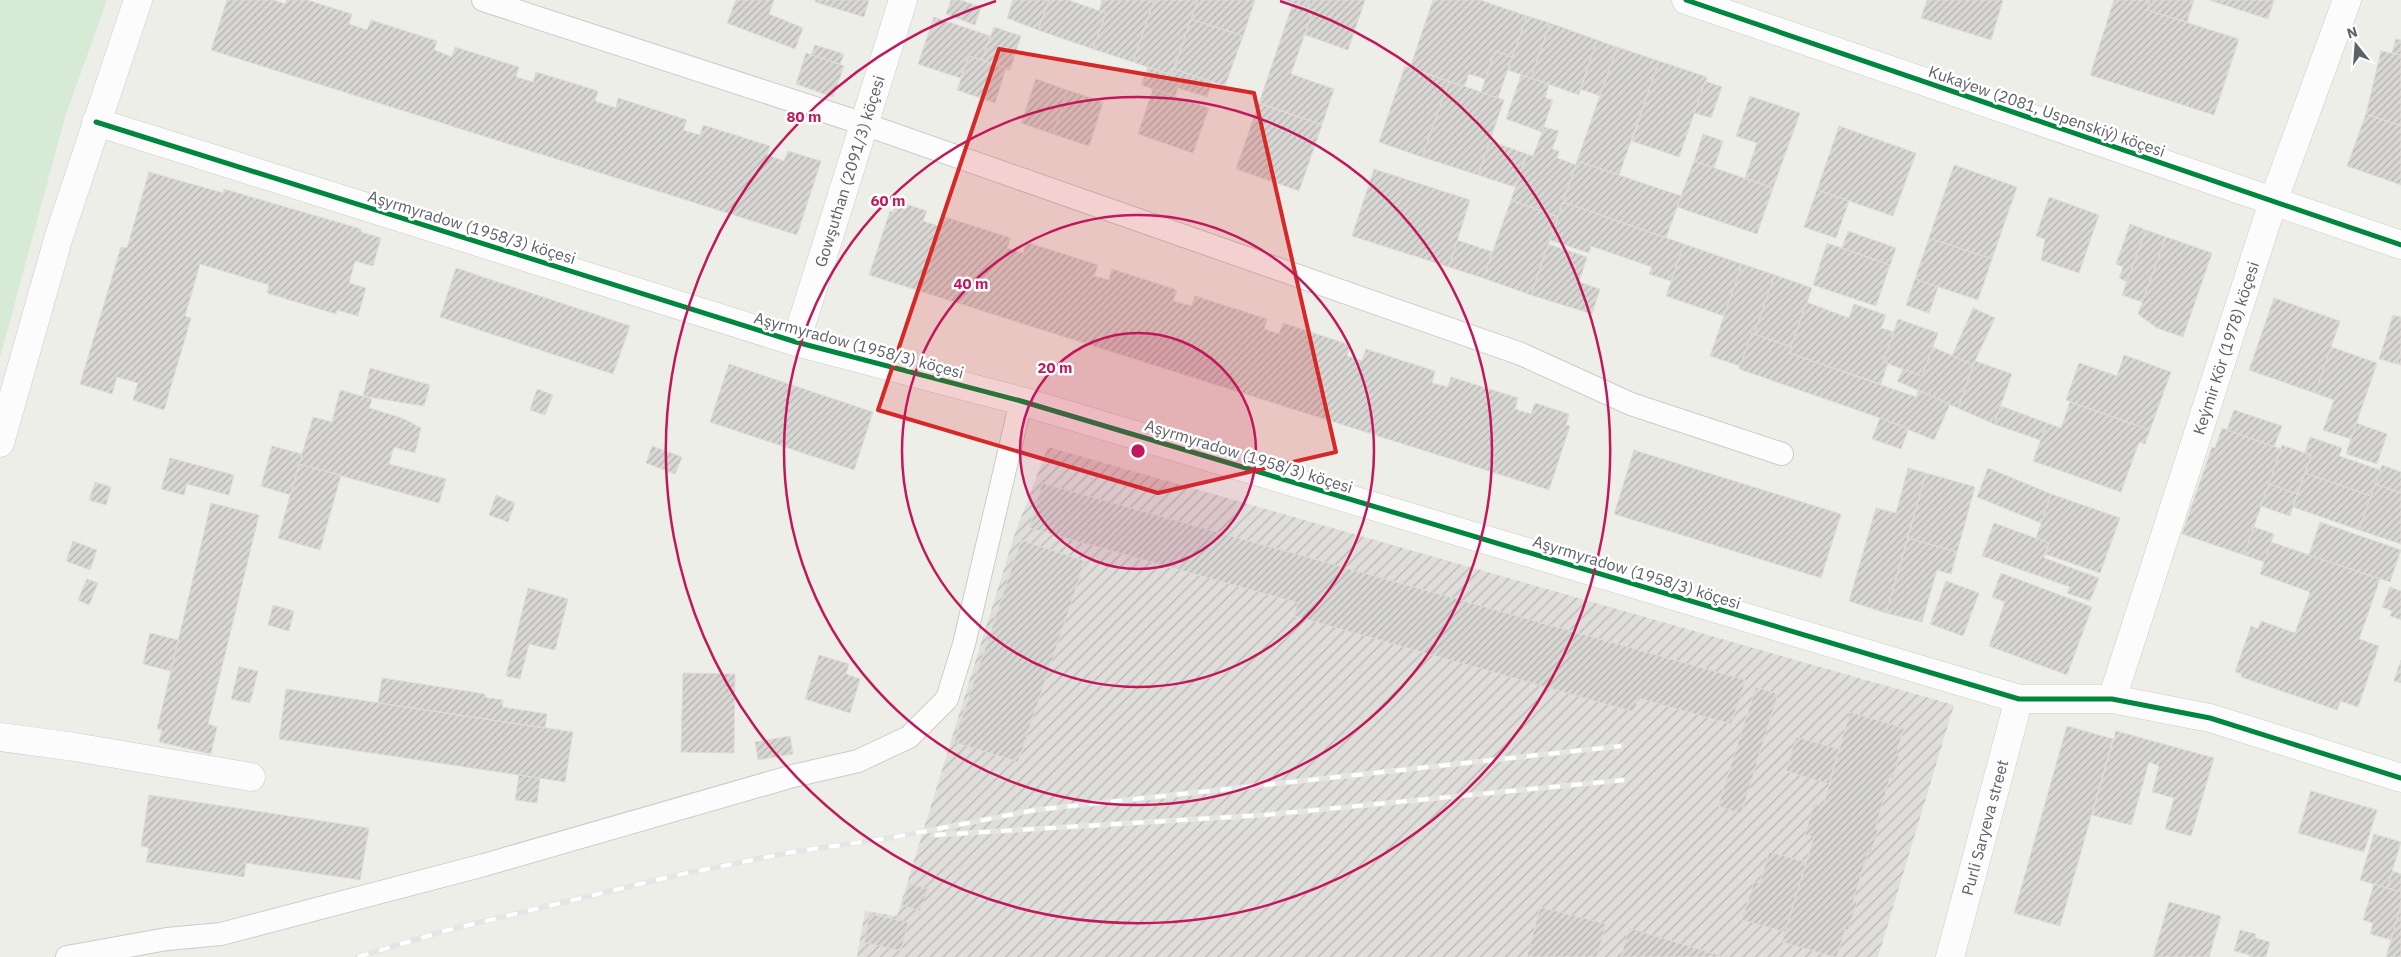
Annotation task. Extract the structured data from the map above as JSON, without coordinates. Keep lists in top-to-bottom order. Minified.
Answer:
{"streets":{"street":["Kukaýew (2081, Uspenskiý) köçesi","Gowşuthan (2091/3) köçesi","Aşyrmyradow (1958/3) köçesi","Keýmir Kör (1978) köçesi","Purli Saryeva street"]},"crossings":[["Kukaýew (2081, Uspenskiý) köçesi","Keýmir Kör (1978) köçesi"],["Gowşuthan (2091/3) köçesi","Aşyrmyradow (1958/3) köçesi"],["Aşyrmyradow (1958/3) köçesi","Keýmir Kör (1978) köçesi"],["Aşyrmyradow (1958/3) köçesi","Purli Saryeva street"]],"north":"top","rings":["80 m","60 m","40 m","20 m"]}
